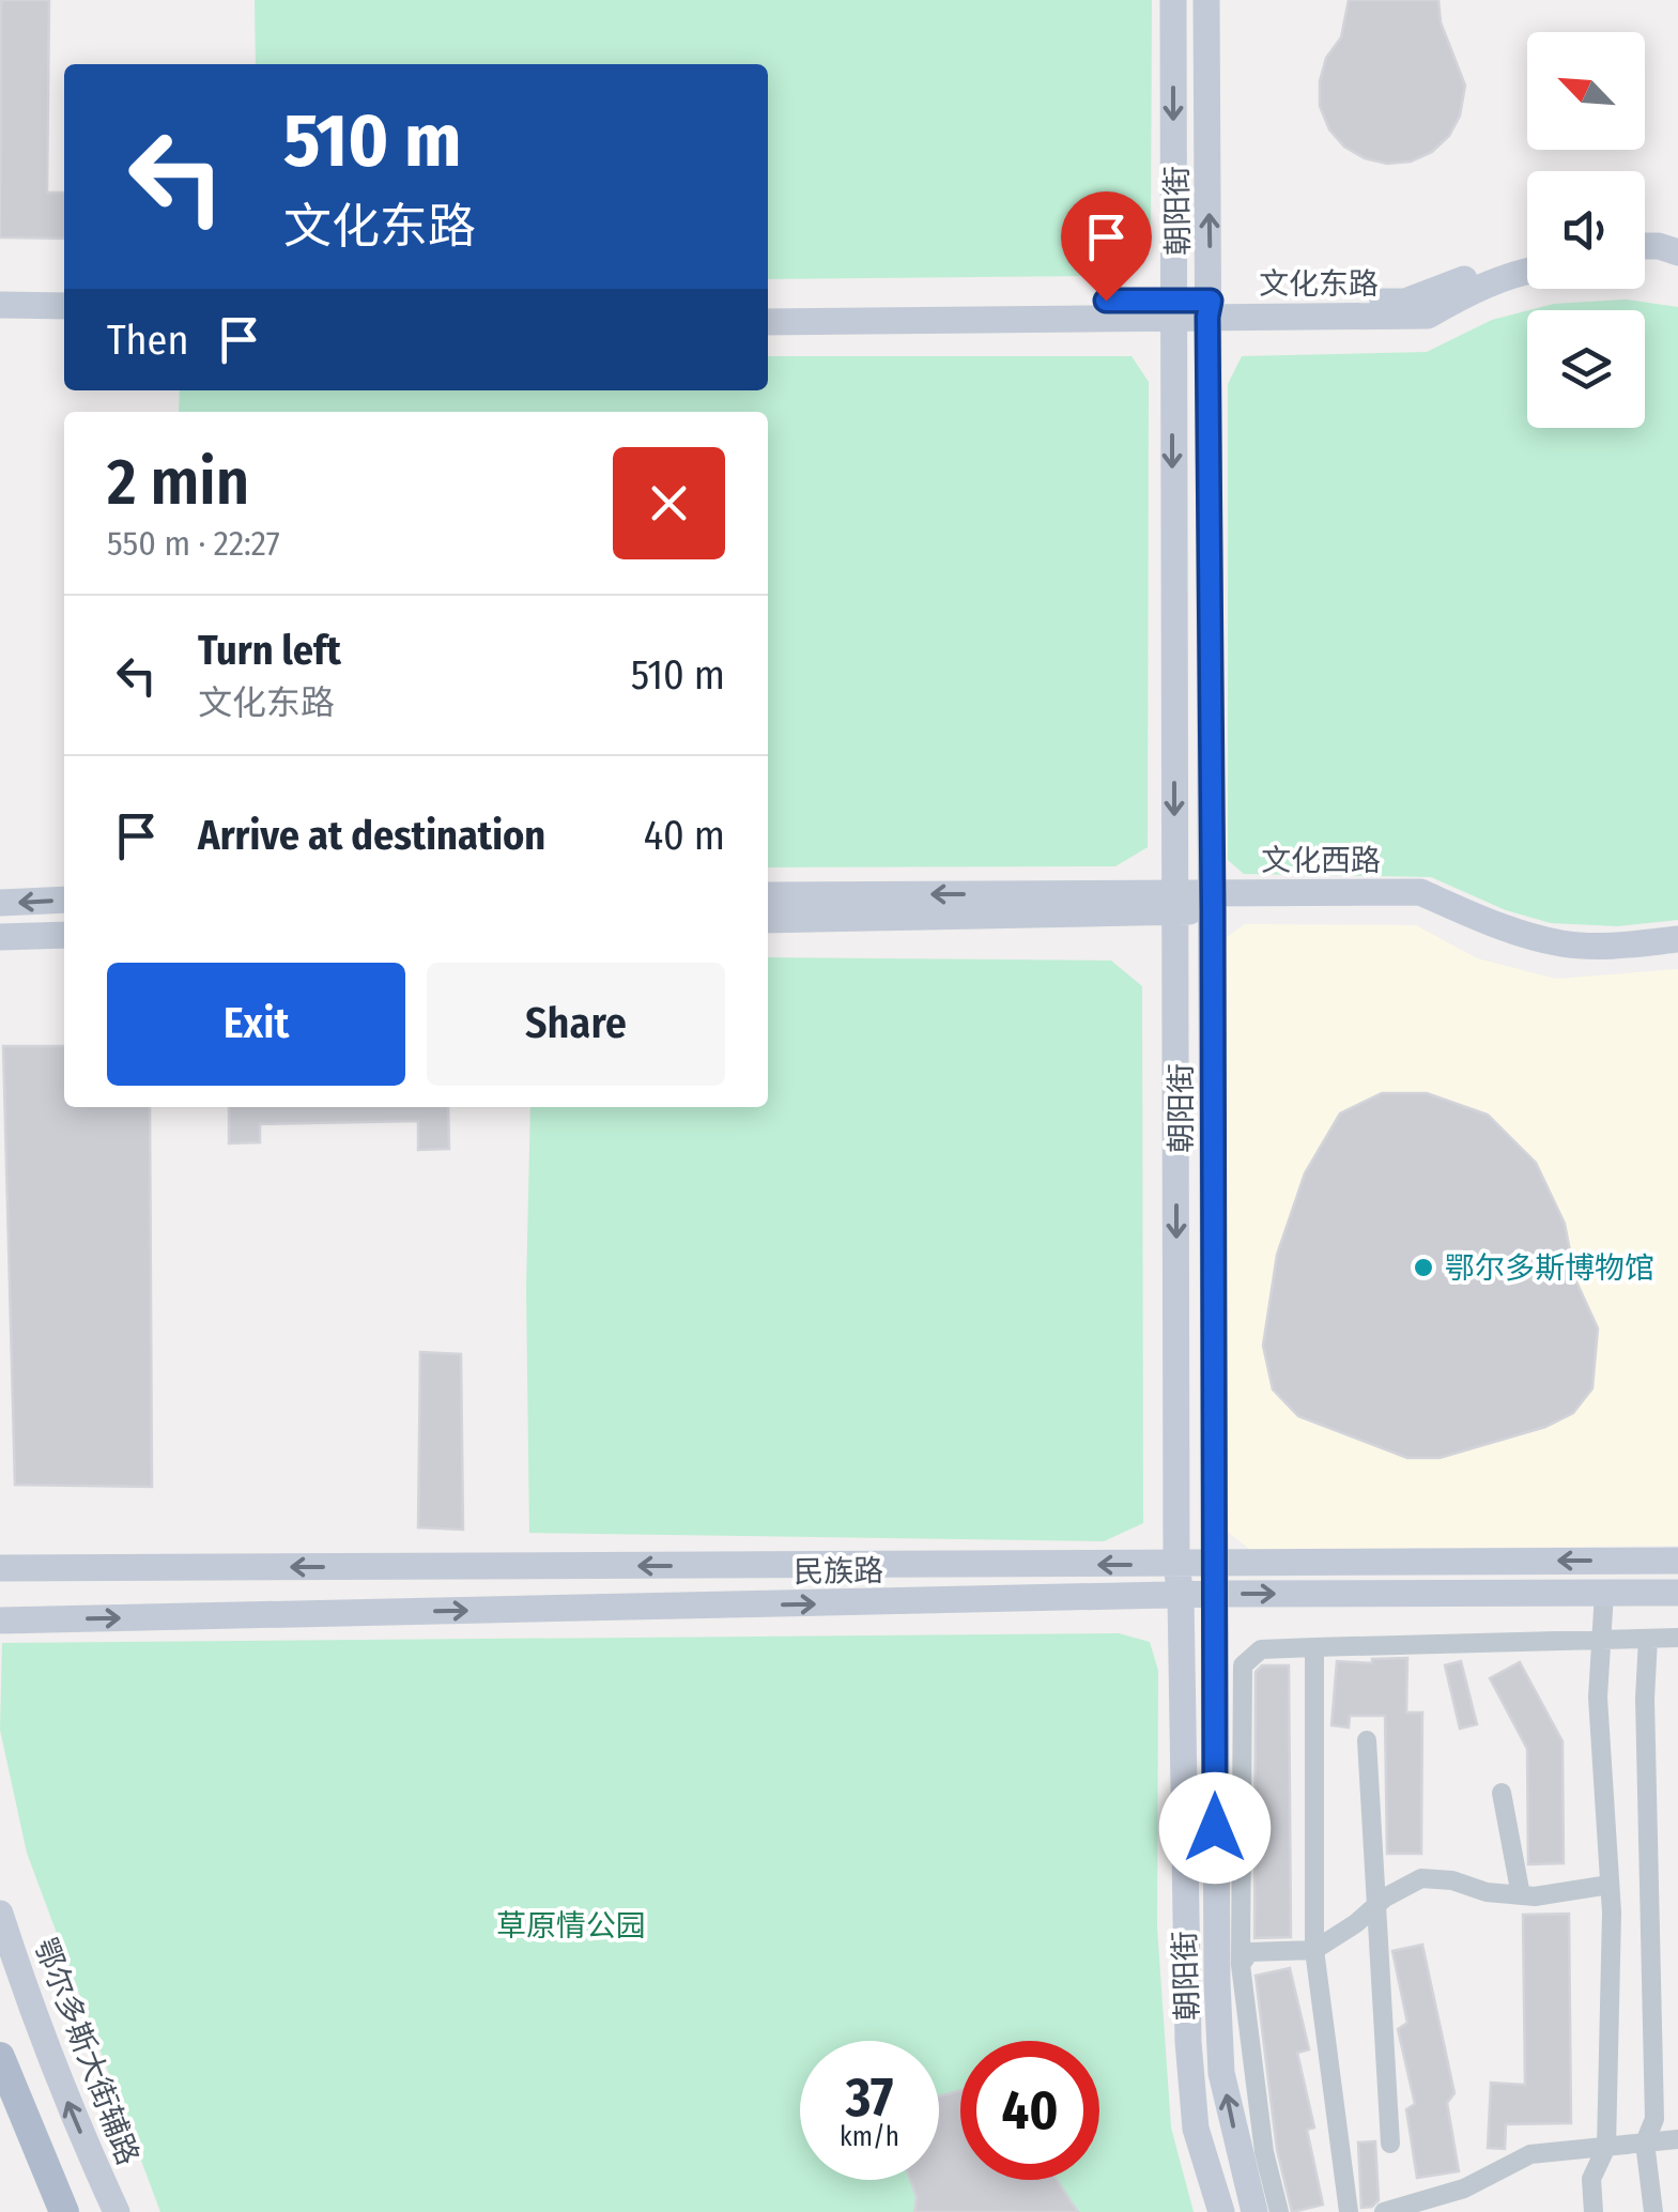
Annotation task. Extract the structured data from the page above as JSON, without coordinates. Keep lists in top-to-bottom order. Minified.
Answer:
{"streets":{"street":["朝阳街","文化东路","文化西路","民族路","鄂尔多斯大街辅路"]},"crossings":[["朝阳街","文化东路"],["朝阳街","文化西路"],["朝阳街","民族路"]],"one_way":["鄂尔多斯大街辅路"],"parks":["草原情公园"],"places":["鄂尔多斯博物馆"],"north":"top left","page":{"turn":["510 m","文化东路"],"then":"Then","heading":["2 min","550 m · 22:27"],"list":[{"name":"Turn left","note":"文化东路","value":"510 m"},{"name":"Arrive at destination","value":"40 m"}],"buttons":["Exit","Share"],"speed":"37 km/h","limit":"40"}}
